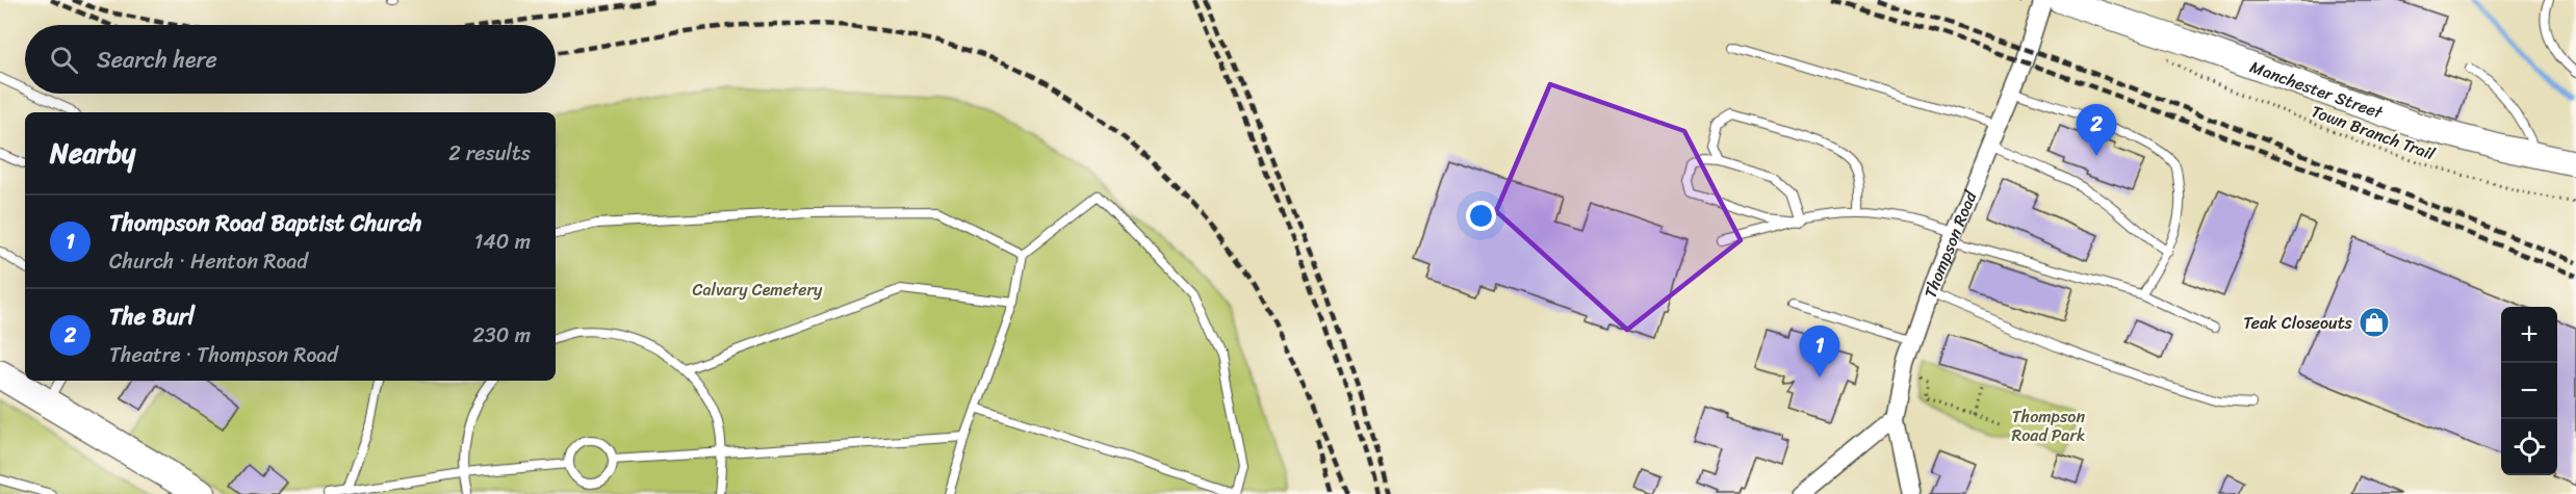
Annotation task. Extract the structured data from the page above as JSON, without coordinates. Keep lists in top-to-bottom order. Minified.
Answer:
{"streets":{"main road":["Manchester Street"],"street":["Thompson Road"],"path":["Town Branch Trail"]},"parks":["Calvary Cemetery","Thompson Road Park"],"places":{"shop":["Teak Closeouts"]},"page":{"search":"Search here","pins":["2","1"],"heading":["Nearby","2 results"],"list":[{"mark":"1","name":"Thompson Road Baptist Church","note":"Church · Henton Road","value":"140 m"},{"mark":"2","name":"The Burl","note":"Theatre · Thompson Road","value":"230 m"}],"map_buttons":["+","−"]}}
